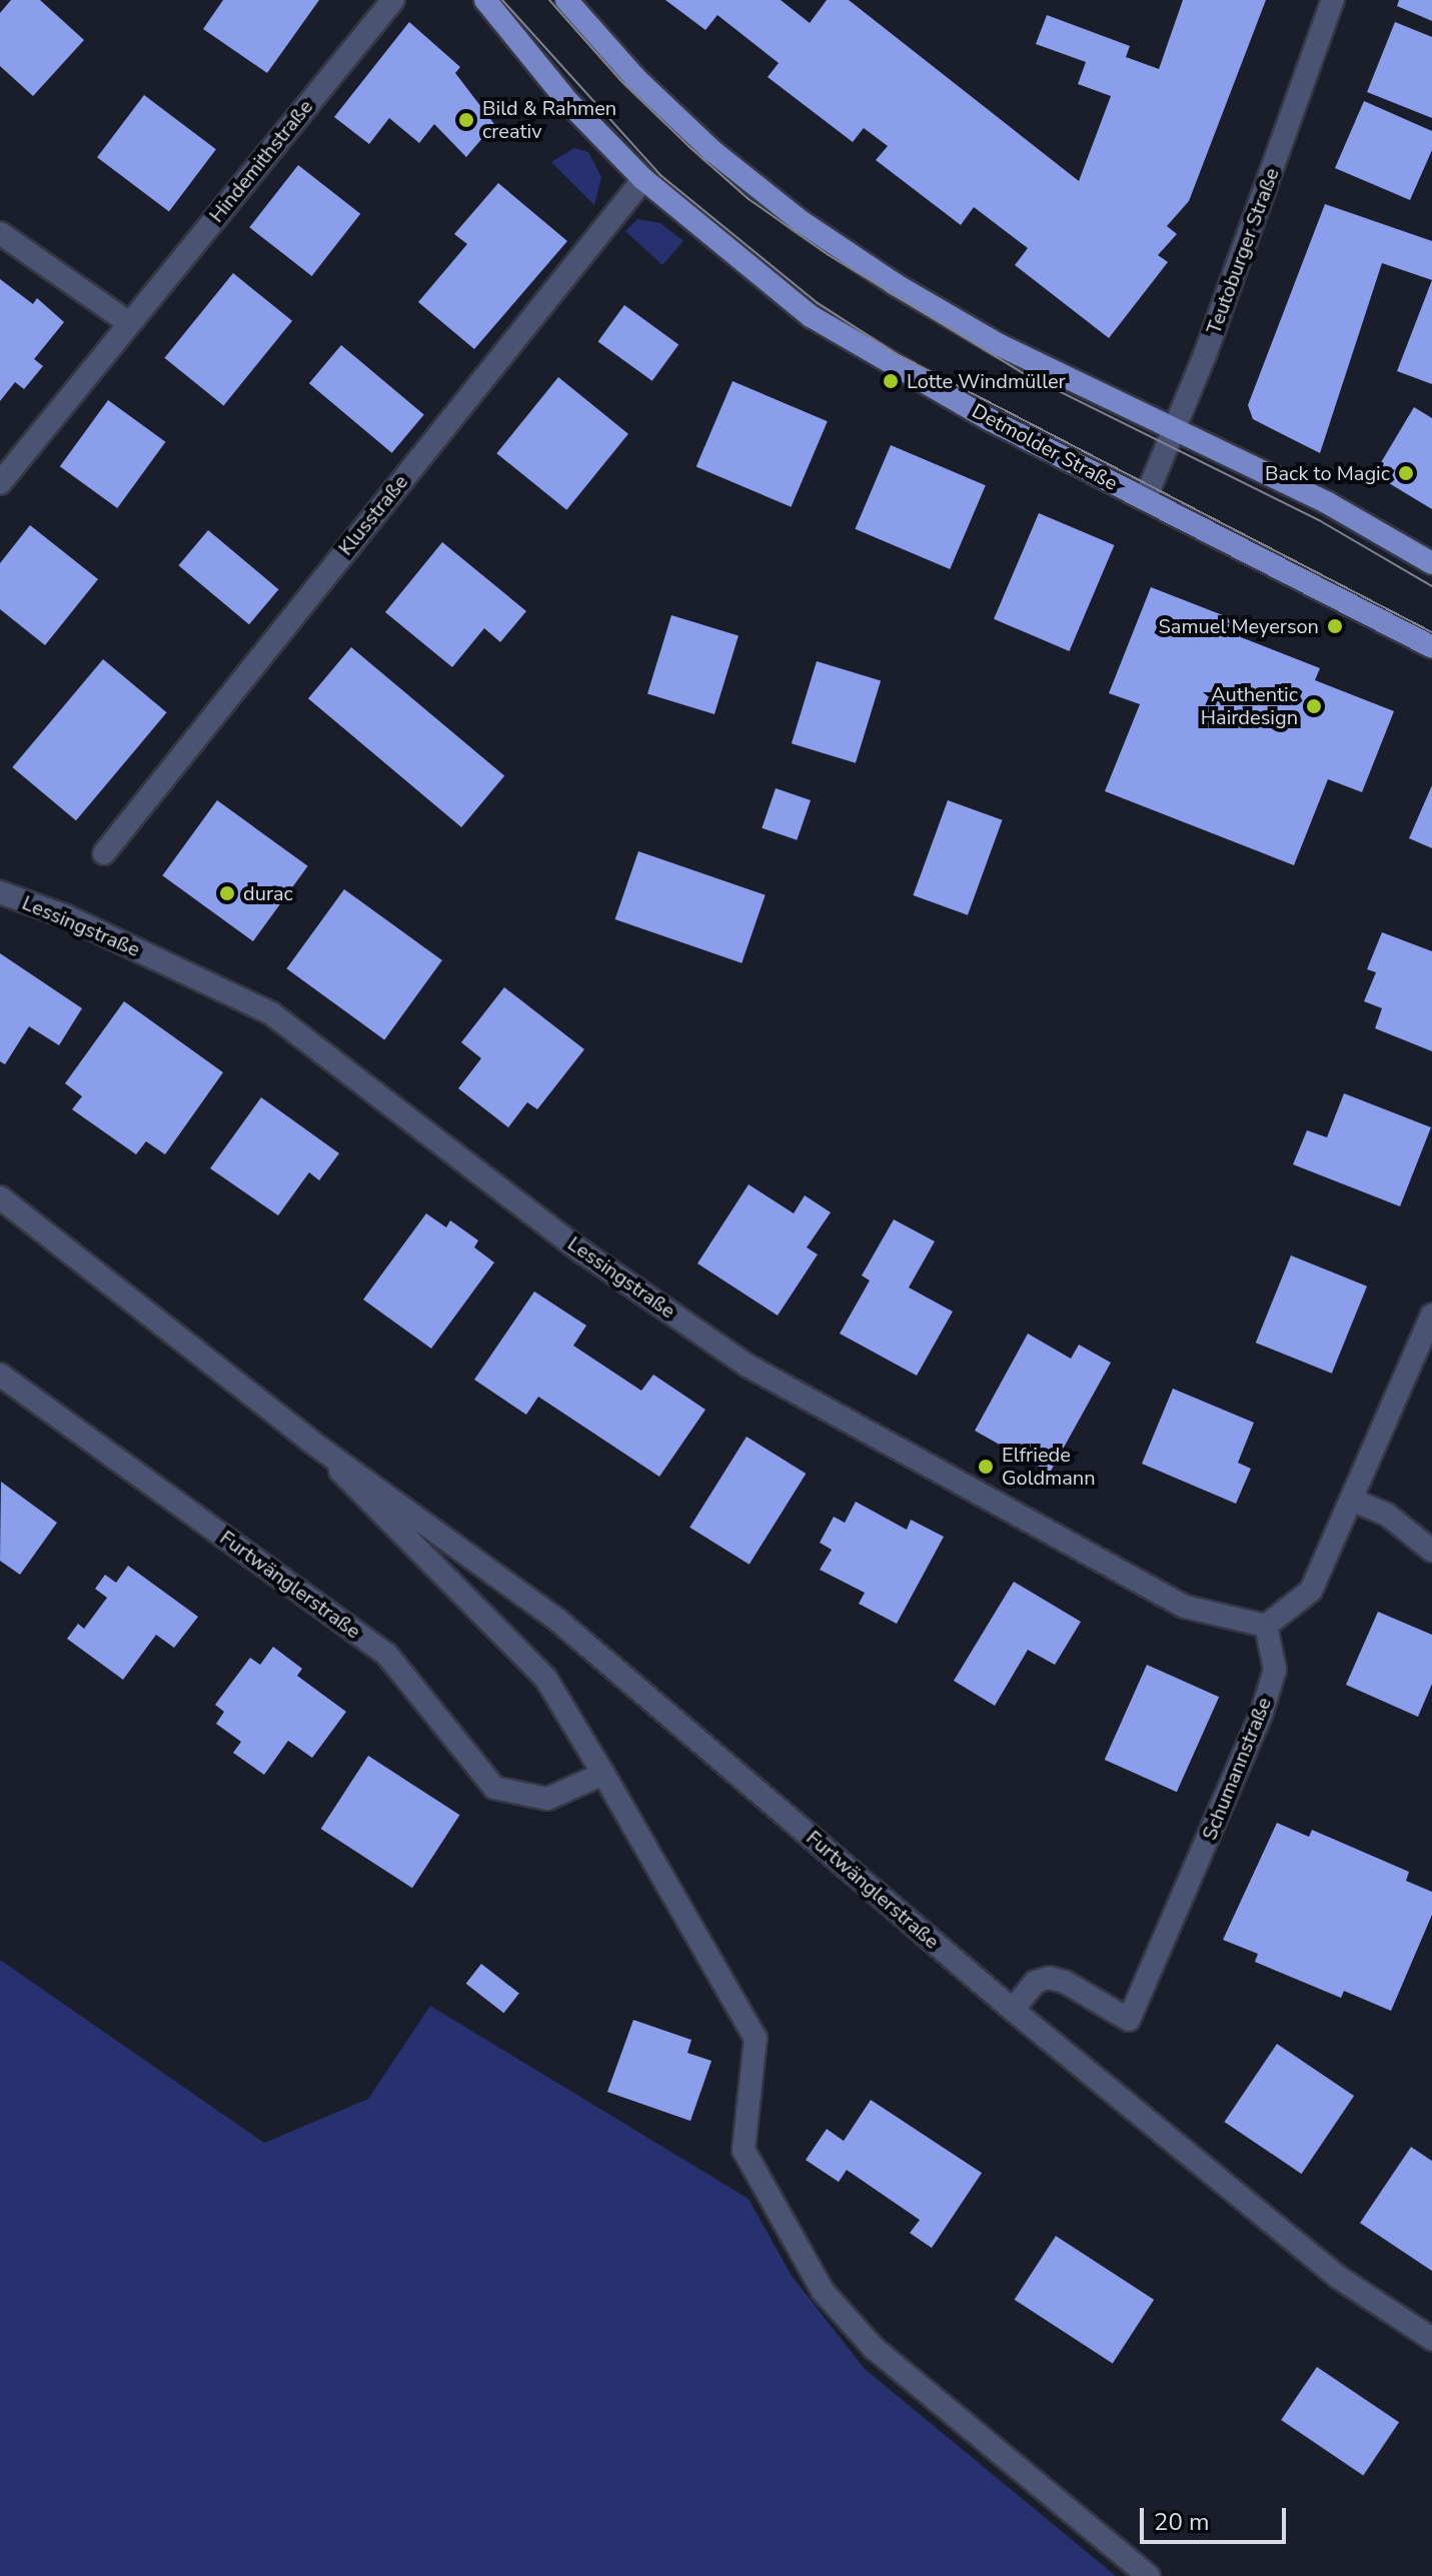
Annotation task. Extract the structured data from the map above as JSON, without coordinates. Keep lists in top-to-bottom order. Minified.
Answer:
{"streets":{"main road":["Detmolder Straße"],"street":["Hindemithstraße","Teutoburger Straße","Klusstraße","Lessingstraße","Furtwänglerstraße","Schumannstraße"]},"crossings":[["Teutoburger Straße","Detmolder Straße"],["Detmolder Straße","Klusstraße"],["Lessingstraße","Schumannstraße"],["Furtwänglerstraße","Schumannstraße"]],"places":["Bild & Rahmen creativ","Lotte Windmüller","Back to Magic","Samuel Meyerson","Authentic Hairdesign","durac","Elfriede Goldmann"],"scale_bar":"20 m"}
